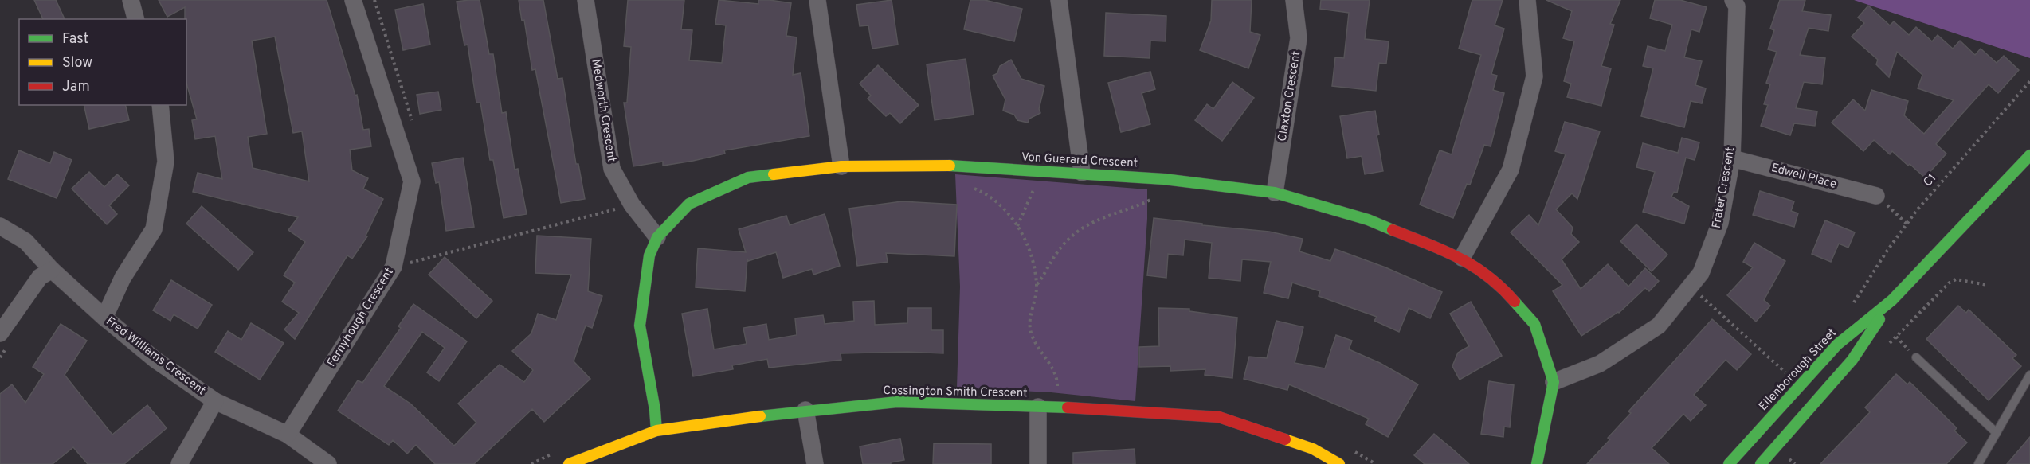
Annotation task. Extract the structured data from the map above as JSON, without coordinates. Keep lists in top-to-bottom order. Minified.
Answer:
{"streets":{"street":["Claxton Crescent","Medworth Crescent","Von Guerard Crescent","Edwell Place","Frater Crescent","Fernyhough Crescent","Fred Williams Crescent","Ellenborough Street","Cossington Smith Crescent"],"path":["C1"]},"crossings":[["Claxton Crescent","Von Guerard Crescent"],["Medworth Crescent","Von Guerard Crescent"],["Von Guerard Crescent","Frater Crescent"],["Von Guerard Crescent","Cossington Smith Crescent"],["Edwell Place","Frater Crescent"],["Fernyhough Crescent","Fred Williams Crescent"]],"legend":["Fast","Slow","Jam"]}
